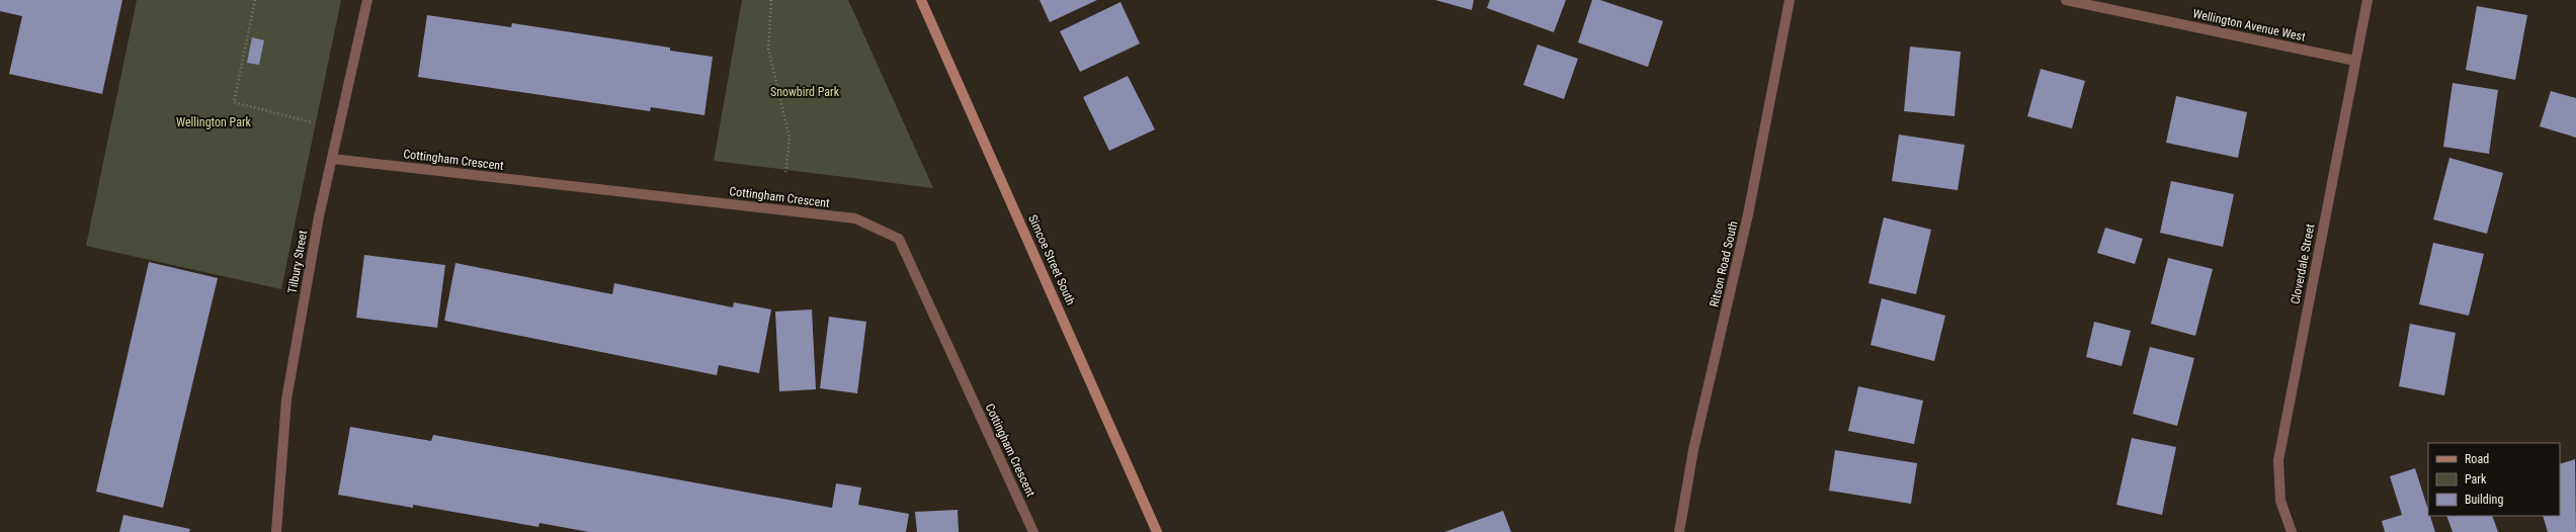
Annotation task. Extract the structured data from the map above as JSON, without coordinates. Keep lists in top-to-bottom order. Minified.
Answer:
{"streets":{"street":["Wellington Avenue West","Cottingham Crescent","Simcoe Street South","Tilbury Street","Ritson Road South","Cloverdale Street"]},"crossings":[["Wellington Avenue West","Cloverdale Street"],["Cottingham Crescent","Tilbury Street"]],"parks":["Snowbird Park","Wellington Park"],"legend":["Road","Park","Building"]}
